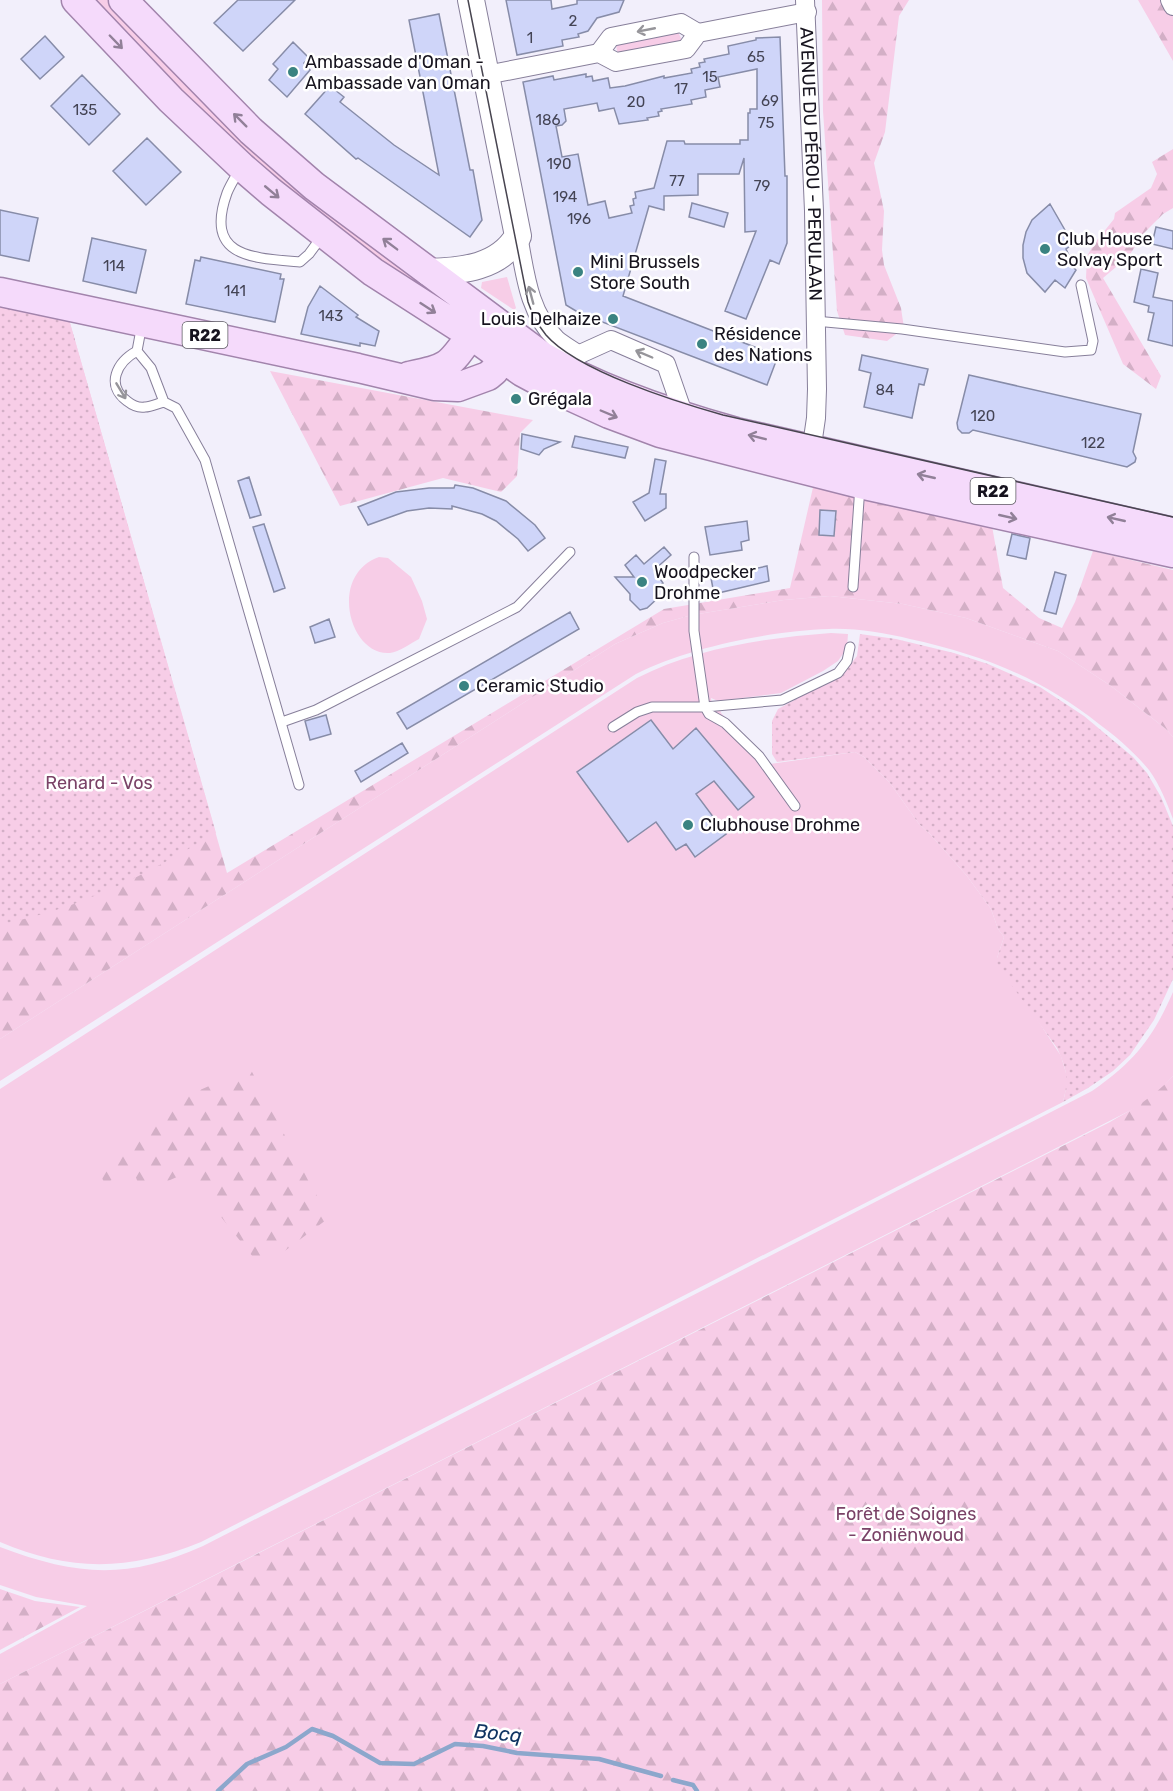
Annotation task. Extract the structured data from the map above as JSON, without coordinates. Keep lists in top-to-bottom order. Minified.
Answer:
{"streets":{"main road":["R22"],"street":["AVENUE DU PÉROU - PERULAAN"]},"crossings":[["AVENUE DU PÉROU - PERULAAN","R22"]],"water":["Bocq"],"parks":["Renard - Vos","Forêt de Soignes - Zoniënwoud"],"places":["Ambassade d'Oman - Ambassade van Oman","Club House Solvay Sport","Mini Brussels Store South","Louis Delhaize","Résidence des Nations","Grégala","Woodpecker Drohme","Ceramic Studio","Clubhouse Drohme"],"house_numbers":["2","1","65","15","17","69","20","135","186","75","190","77","79","194","196","114","141","143","84","120","122"]}
